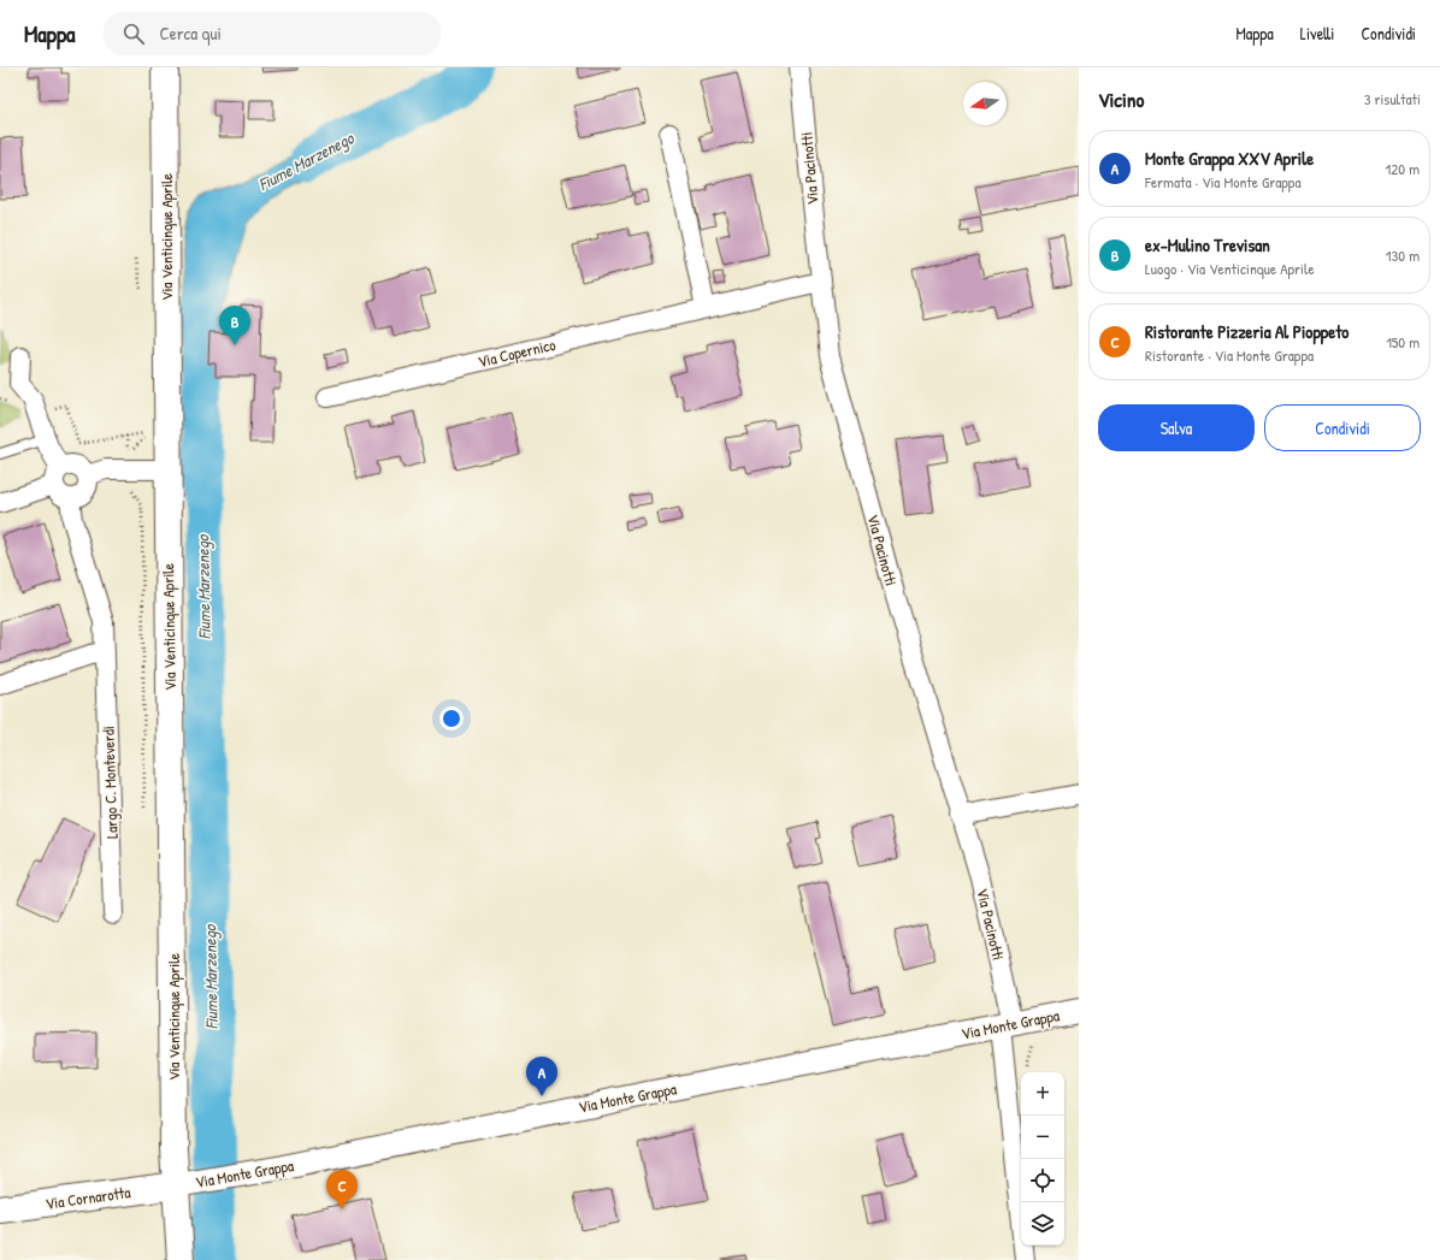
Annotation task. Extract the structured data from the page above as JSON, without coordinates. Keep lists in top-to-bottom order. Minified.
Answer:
{"streets":{"main road":["Via Venticinque Aprile","Via Cornarotta"],"street":["Via Pacinotti","Via Copernico","Largo C. Monteverdi","Via Monte Grappa"]},"crossings":[["Via Pacinotti","Via Copernico"],["Via Pacinotti","Via Monte Grappa"],["Via Venticinque Aprile","Via Monte Grappa"],["Via Venticinque Aprile","Via Cornarotta"],["Via Monte Grappa","Via Cornarotta"]],"water":["Fiume Marzenego"],"north":"left","page":{"header":"Mappa","search":"Cerca qui","nav":["Mappa","Livelli","Condividi"],"heading":["Vicino","3 risultati"],"list":[{"mark":"A","name":"Monte Grappa XXV Aprile","note":"Fermata · Via Monte Grappa","value":"120 m"},{"mark":"B","name":"ex-Mulino Trevisan","note":"Luogo · Via Venticinque Aprile","value":"130 m"},{"mark":"C","name":"Ristorante Pizzeria Al Pioppeto","note":"Ristorante · Via Monte Grappa","value":"150 m"}],"pins":["B","A","C"],"buttons":["Salva","Condividi"],"map_buttons":["+","−"]}}
